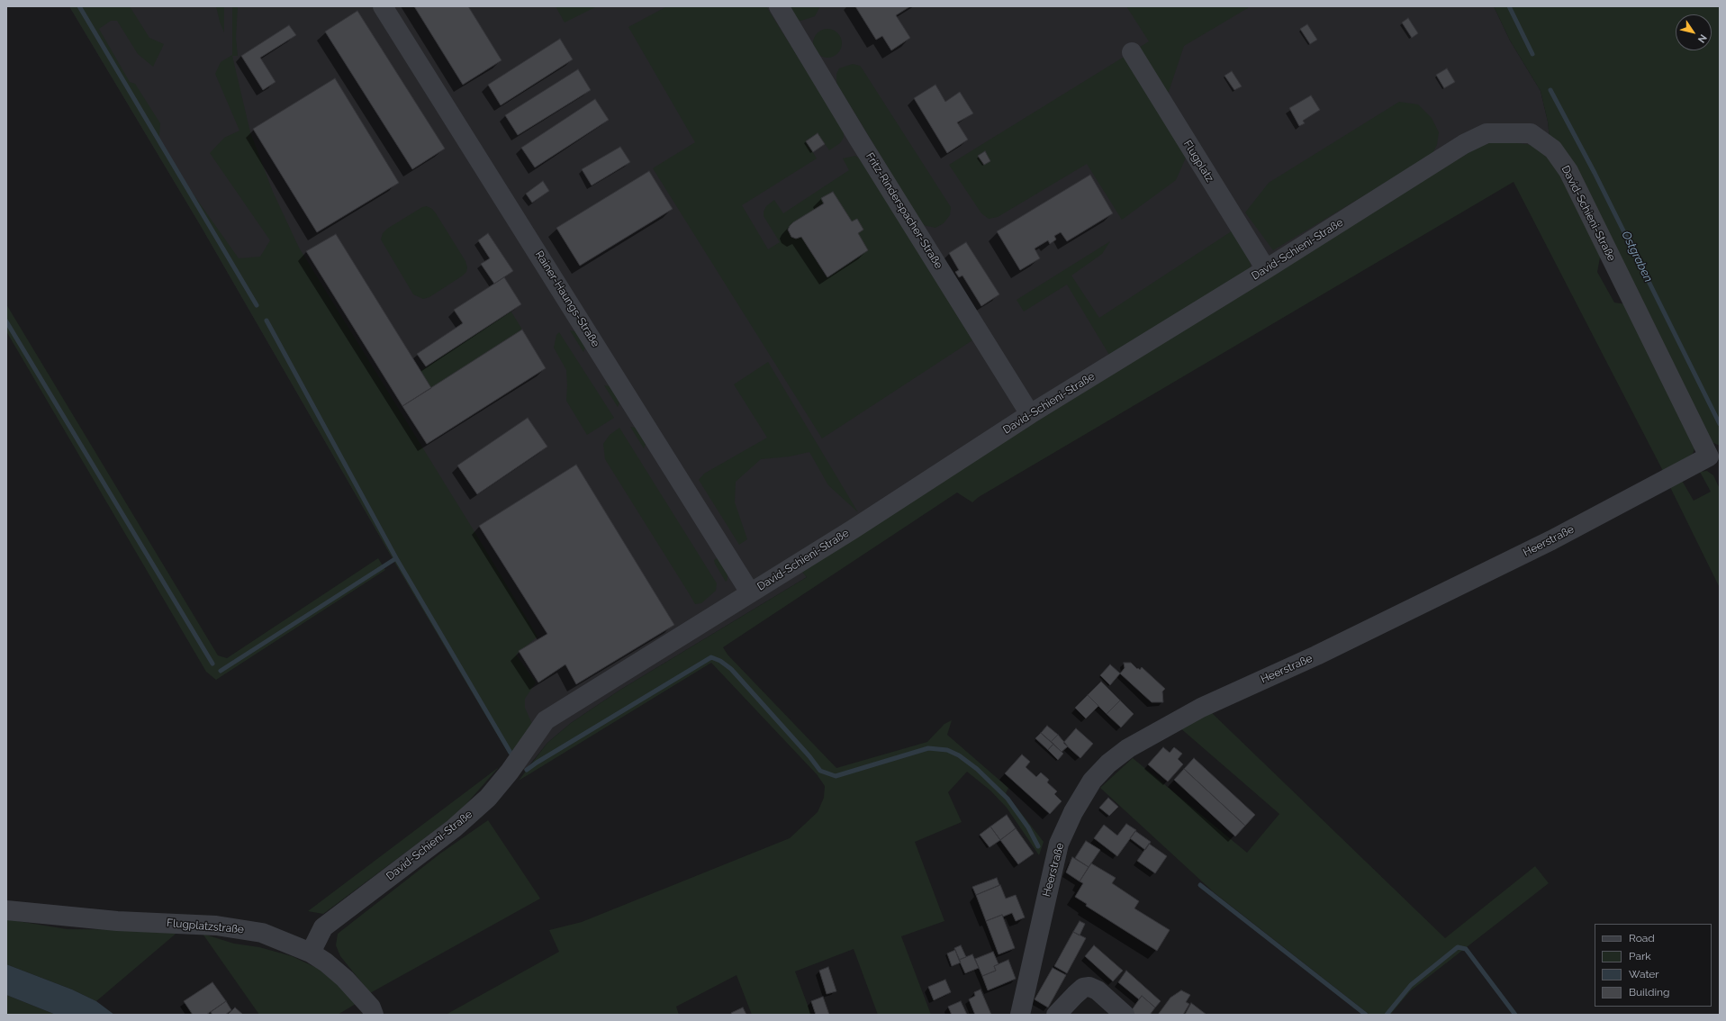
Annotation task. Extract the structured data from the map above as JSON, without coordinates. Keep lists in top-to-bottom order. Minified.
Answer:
{"streets":{"street":["Flugplatz","Fritz-Rinderspacher-Straße","David-Schieni-Straße","Rainer-Haungs-Straße","Heerstraße","Flugplatzstraße"]},"crossings":[["Flugplatz","David-Schieni-Straße"],["Fritz-Rinderspacher-Straße","David-Schieni-Straße"],["David-Schieni-Straße","Rainer-Haungs-Straße"],["David-Schieni-Straße","Heerstraße"],["David-Schieni-Straße","Flugplatzstraße"]],"water":["Ostgraben"],"legend":["Road","Park","Water","Building"],"north":"bottom right"}
